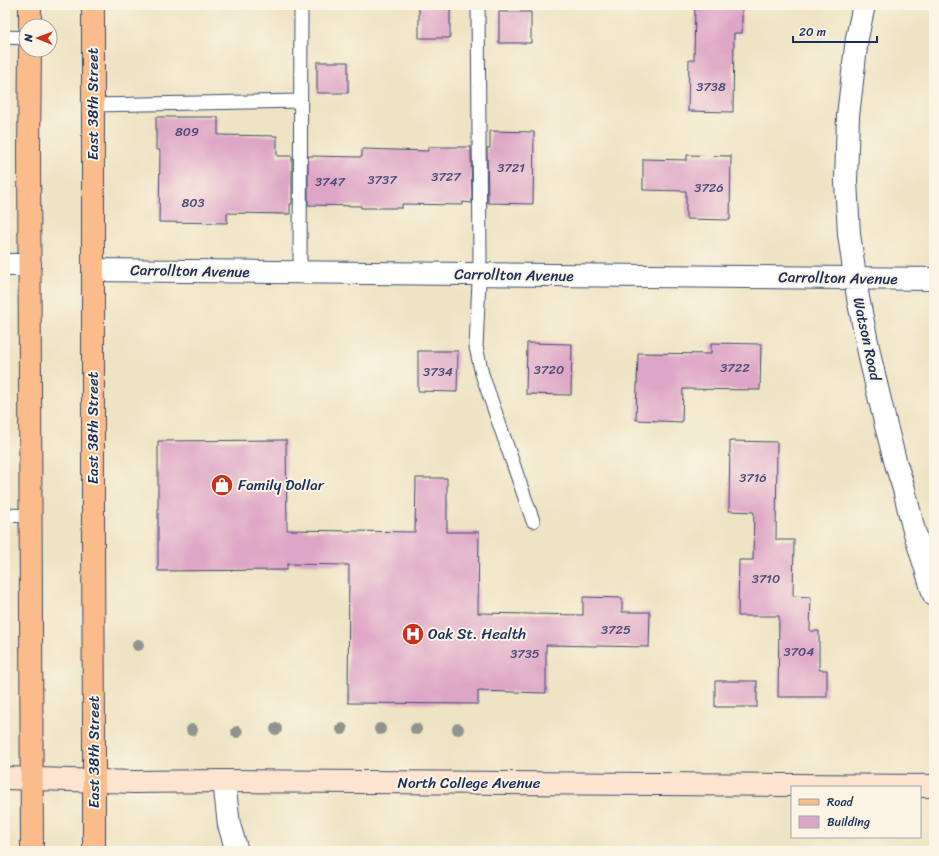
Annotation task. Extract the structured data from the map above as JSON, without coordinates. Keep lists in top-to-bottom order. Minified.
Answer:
{"streets":{"main road":["East 38th Street","North College Avenue"],"street":["Carrollton Avenue","Watson Road"]},"crossings":[["East 38th Street","Carrollton Avenue"],["East 38th Street","North College Avenue"],["Carrollton Avenue","Watson Road"]],"places":{"shop":["Family Dollar"],"hospital":["Oak St. Health"]},"house_numbers":["3738","809","3721","3727","3737","3747","3726","803","3722","3720","3734","3716","3710","3725","3704","3735"],"legend":["Road","Building"],"scale_bar":"20 m","north":"left"}
